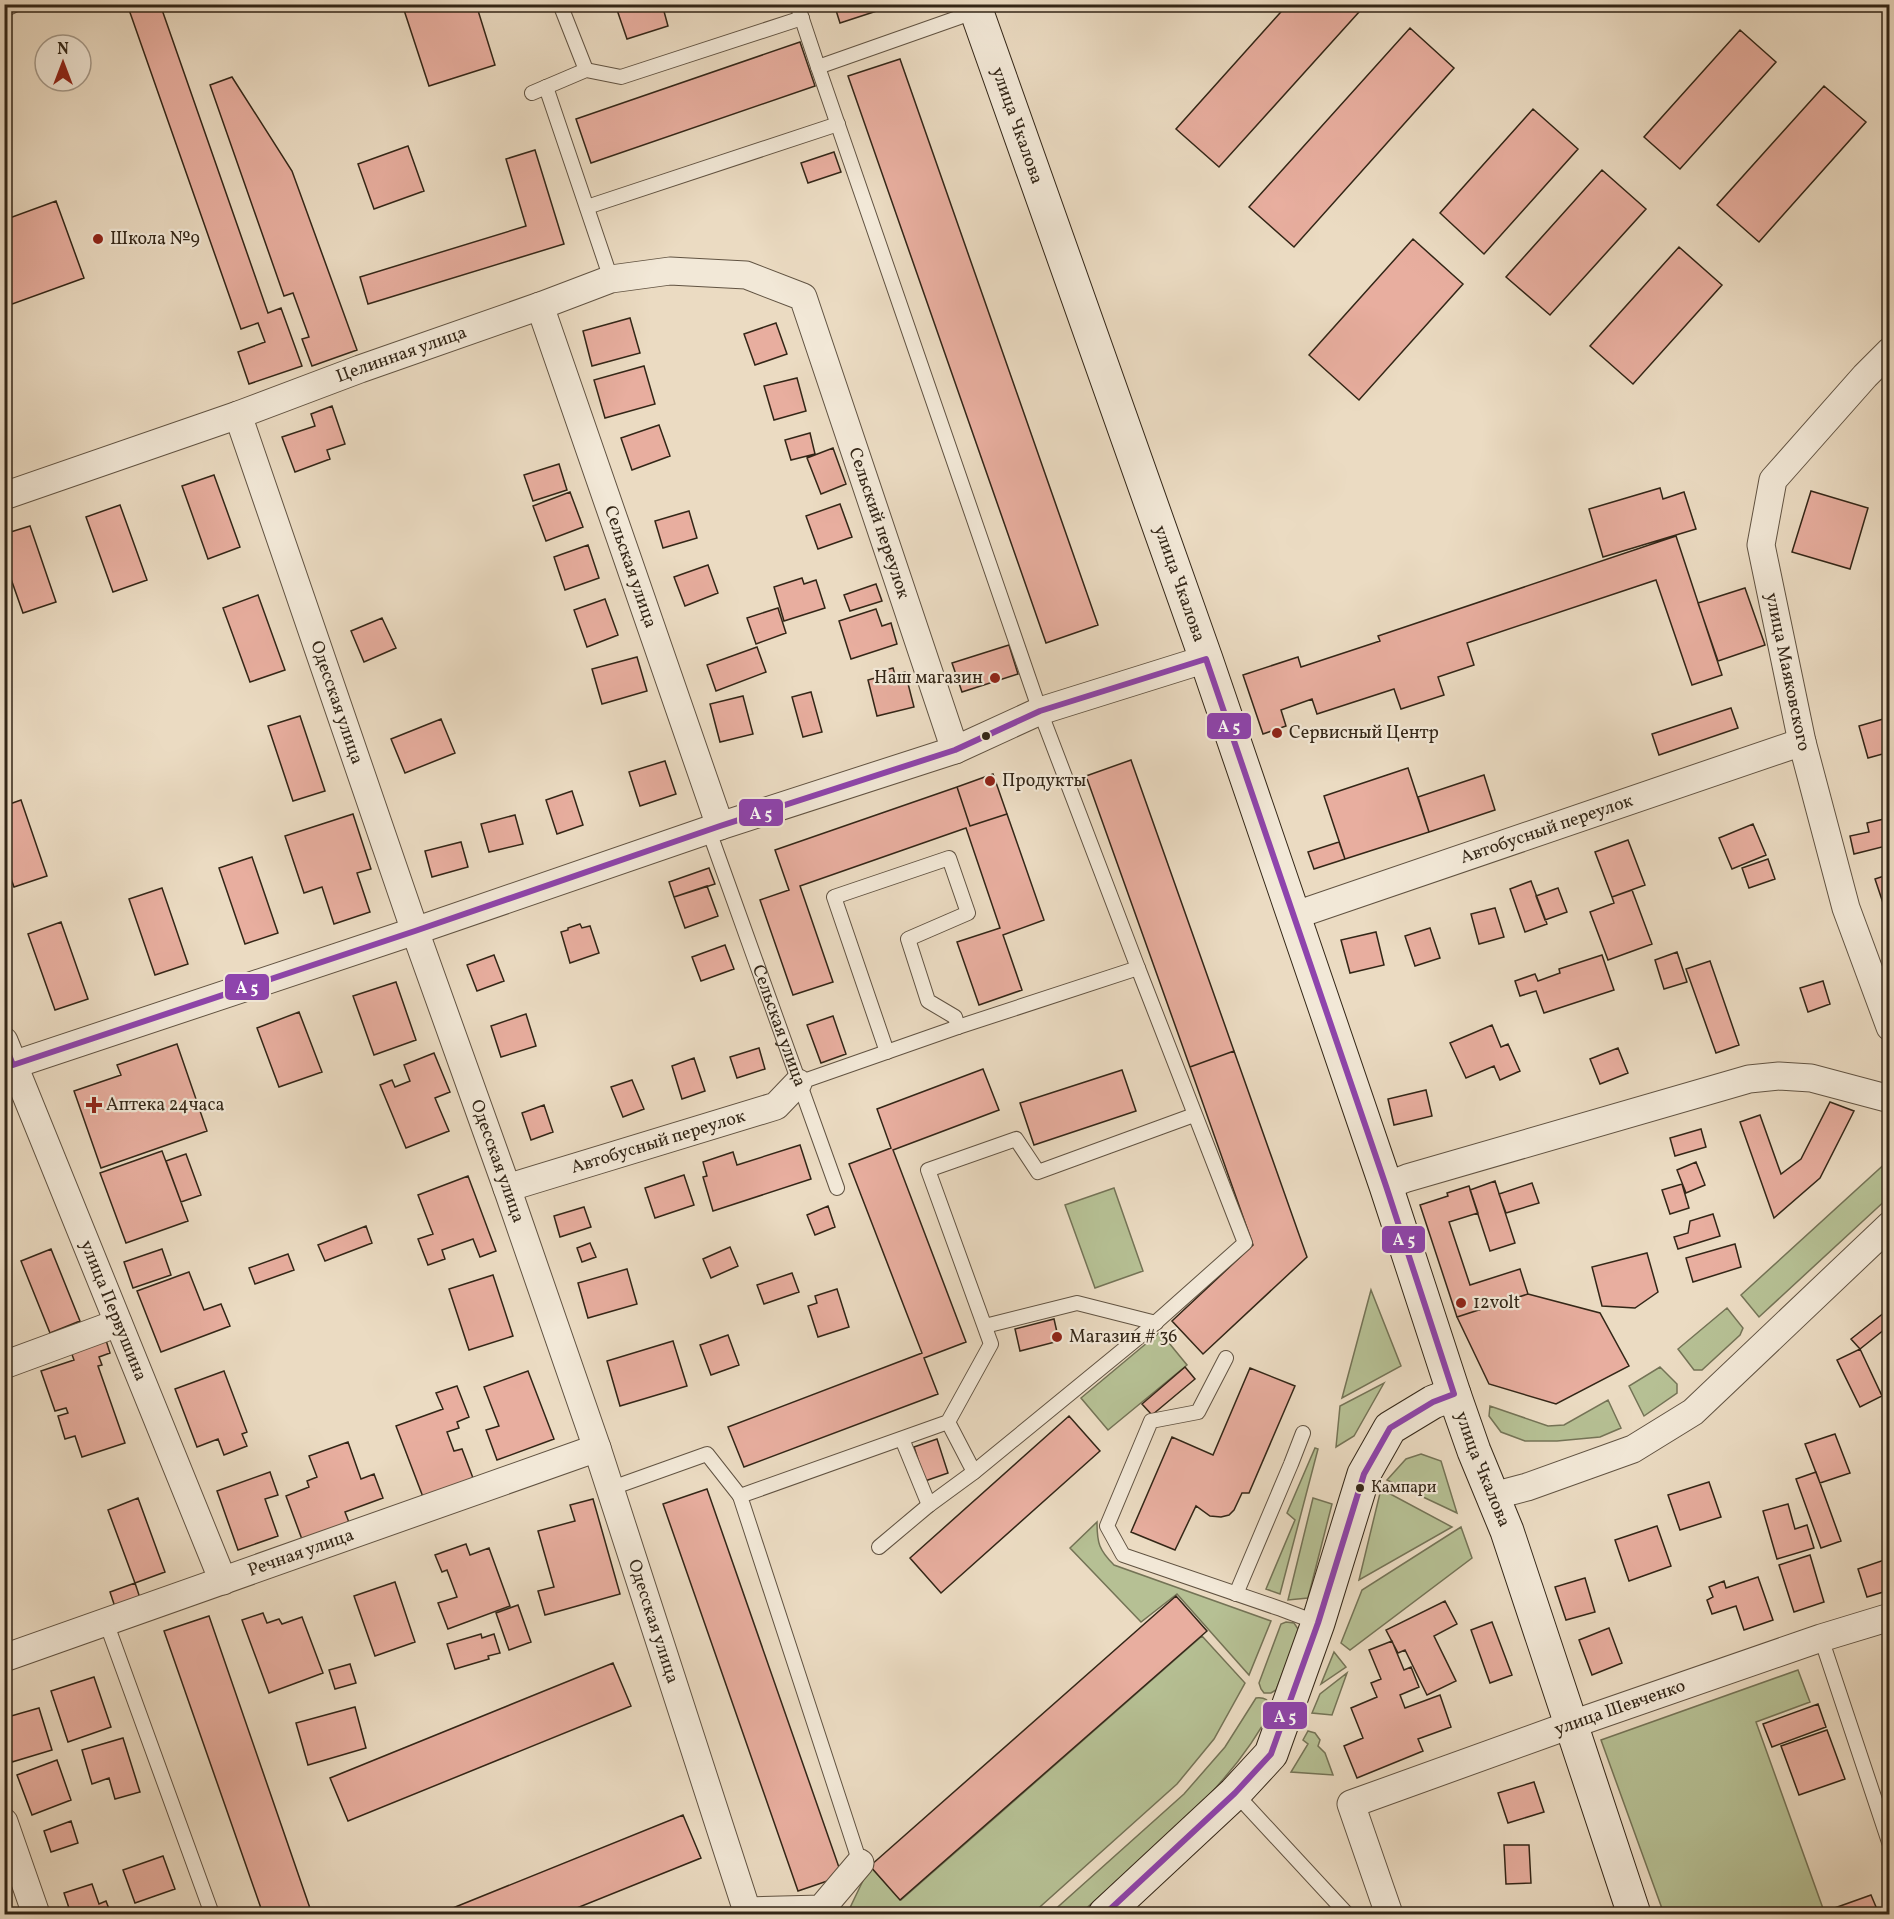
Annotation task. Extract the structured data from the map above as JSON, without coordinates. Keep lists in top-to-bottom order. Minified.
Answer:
{"streets":{"main road":["улица Чкалова"],"street":["Целинная улица","Сельский переулок","Сельская улица","улица Маяковского","Одесская улица","Автобусный переулок","улица Первушина","Речная улица","улица Шевченко"]},"crossings":[["улица Чкалова","Автобусный переулок"],["улица Чкалова","улица Шевченко"],["Целинная улица","Сельский переулок"],["Целинная улица","Сельская улица"],["Целинная улица","Одесская улица"],["Сельская улица","Автобусный переулок"],["улица Маяковского","Автобусный переулок"],["Одесская улица","Автобусный переулок"],["Одесская улица","Речная улица"],["улица Первушина","Речная улица"]],"places":{"other":["Школа №9","Наш магазин","Сервисный Центр","Продукты","12volt","Магазин # 36","Кампари"],"health":["Аптека 24часа"]},"north":"top"}
